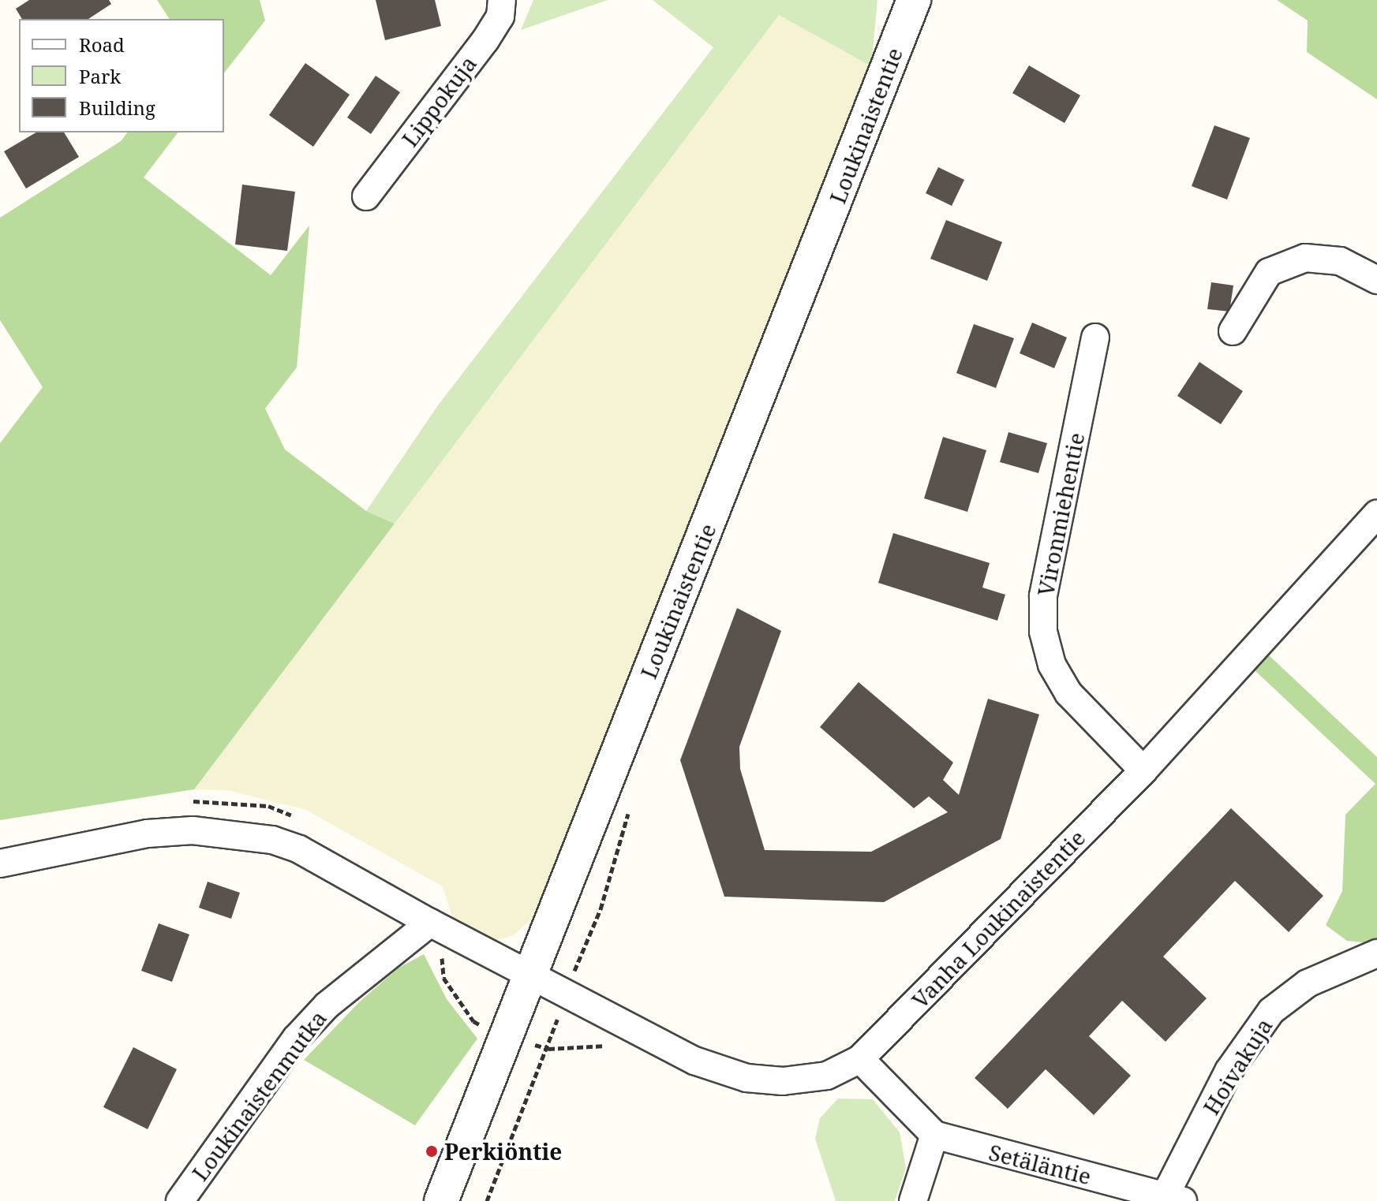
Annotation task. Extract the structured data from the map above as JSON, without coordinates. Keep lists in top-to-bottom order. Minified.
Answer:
{"streets":{"street":["Lippokuja","Loukinaistentie","Vironmiehentie","Vanha Loukinaistentie","Hoivakuja","Loukinaistenmutka","Setäläntie"]},"crossings":[["Loukinaistentie","Vanha Loukinaistentie"],["Vironmiehentie","Vanha Loukinaistentie"],["Hoivakuja","Setäläntie"]],"places":["Perkiöntie"],"legend":["Road","Park","Building"]}
